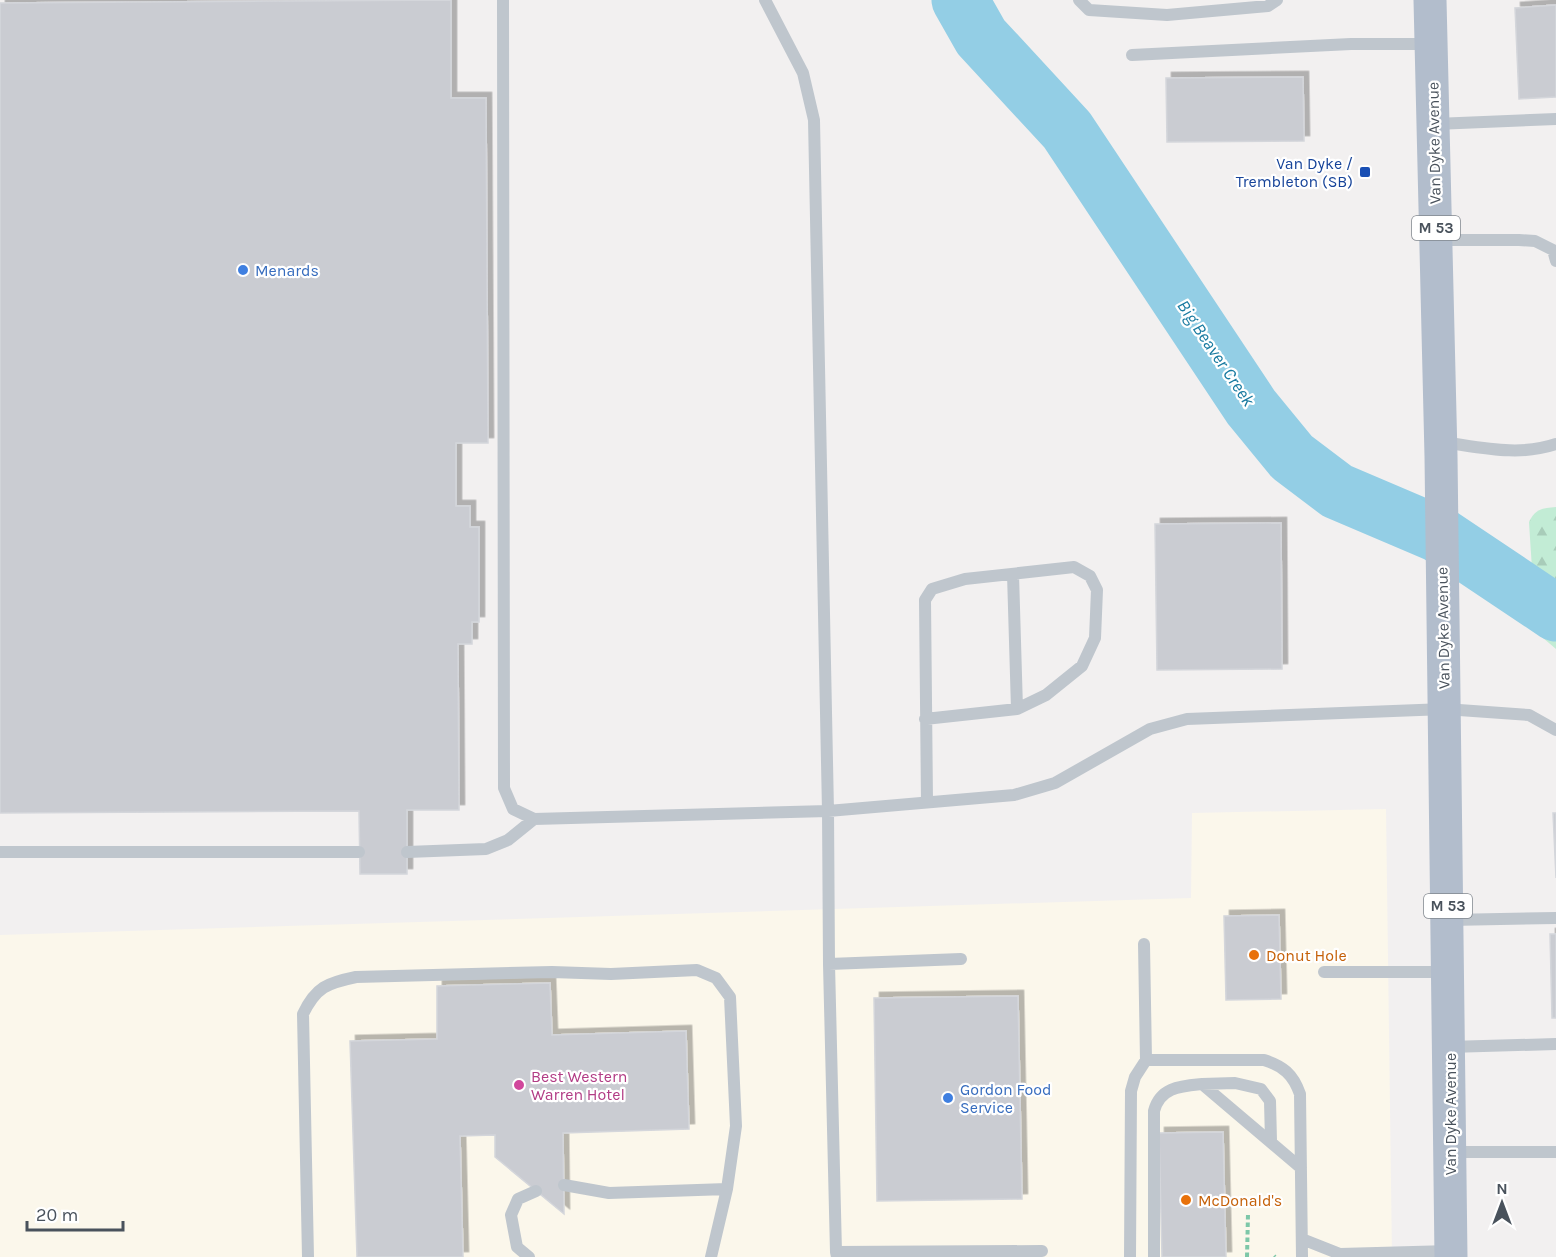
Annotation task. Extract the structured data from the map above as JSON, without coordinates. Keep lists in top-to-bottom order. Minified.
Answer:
{"streets":{"main road":["Van Dyke Avenue","M 53"]},"water":["Big Beaver Creek"],"places":{"transit":["Van Dyke / Trembleton (SB)"],"other":["Menards","Donut Hole","Best Western Warren Hotel","Gordon Food Service","McDonald's"]},"scale_bar":"20 m","north":"top"}
